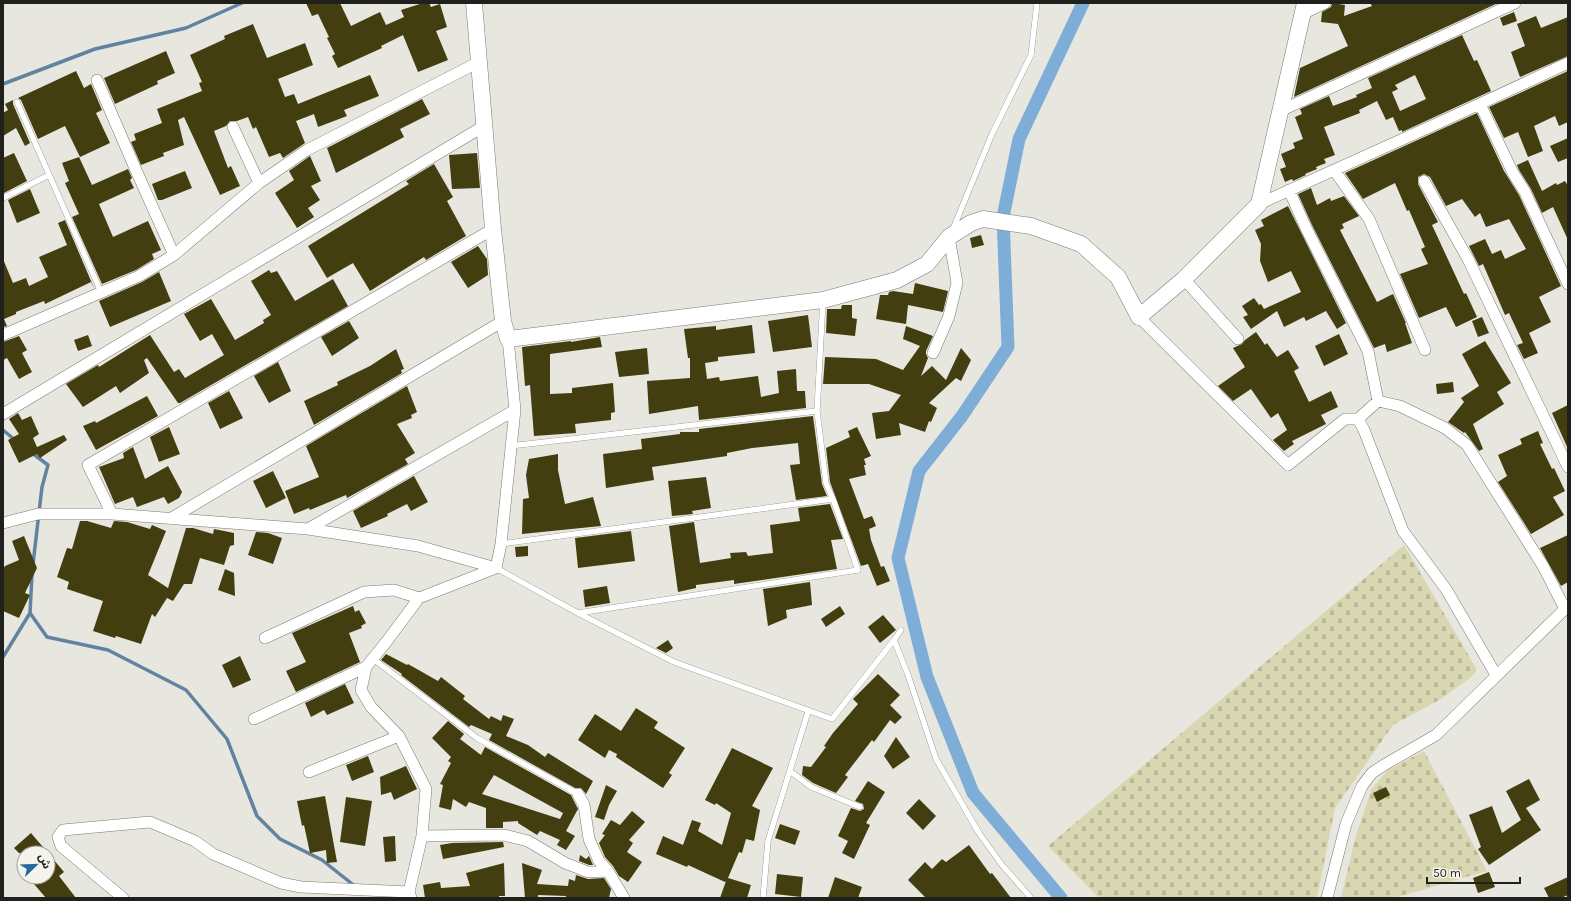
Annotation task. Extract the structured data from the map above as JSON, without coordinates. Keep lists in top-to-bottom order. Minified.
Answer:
{"scale_bar":"50 m","north":"top right"}
